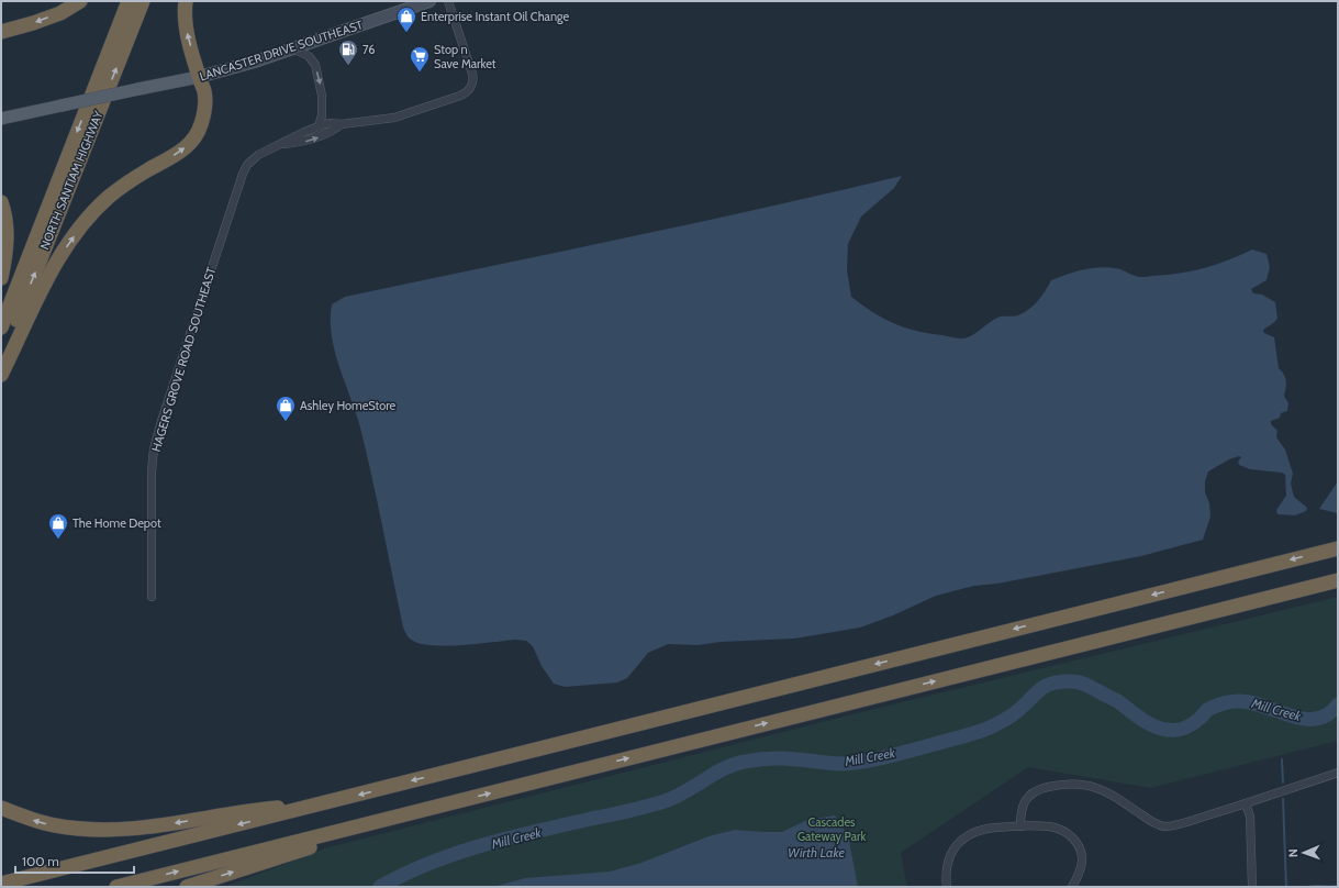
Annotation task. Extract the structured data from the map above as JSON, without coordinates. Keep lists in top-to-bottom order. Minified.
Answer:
{"streets":{"highway":["NORTH SANTIAM HIGHWAY"],"main road":["LANCASTER DRIVE SOUTHEAST"],"street":["HAGERS GROVE ROAD SOUTHEAST"]},"water":["Mill Creek","Wirth Lake"],"parks":["Cascades Gateway Park"],"places":{"shop":["Enterprise Instant Oil Change","Ashley HomeStore","The Home Depot"],"fuel station":["76"],"supermarket":["Stop n Save Market"]},"scale_bar":"100 m","north":"left"}
